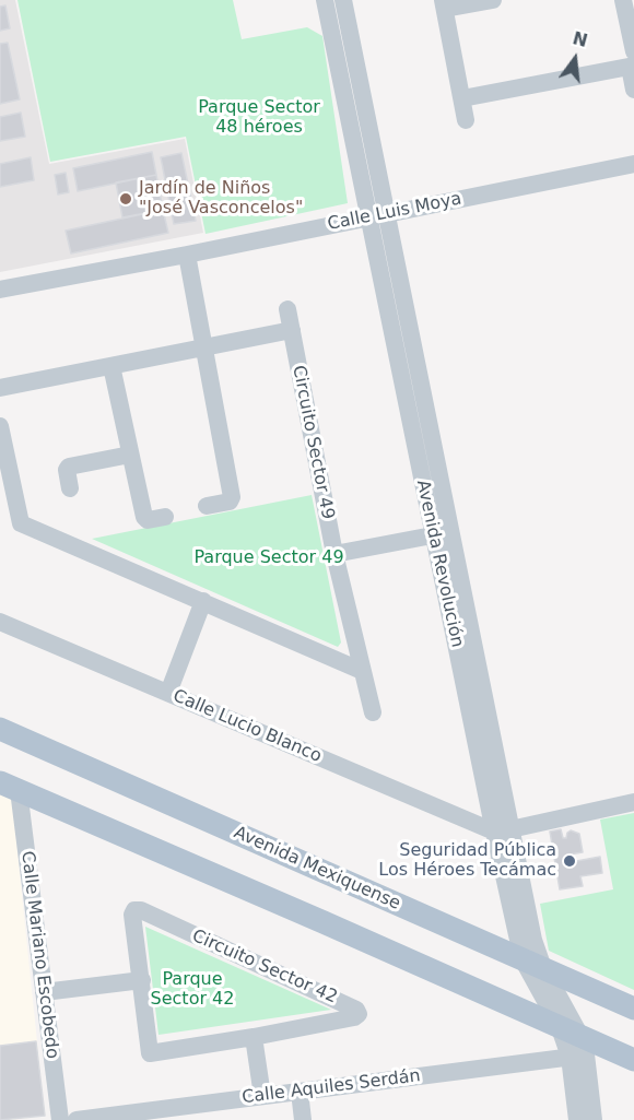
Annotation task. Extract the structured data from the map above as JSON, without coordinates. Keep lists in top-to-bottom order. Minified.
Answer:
{"streets":{"main road":["Avenida Mexiquense"],"street":["Calle Luis Moya","Circuito Sector 49","Avenida Revolución","Calle Lucio Blanco","Calle Mariano Escobedo","Circuito Sector 42","Calle Aquiles Serdán"]},"crossings":[["Calle Luis Moya","Avenida Revolución"],["Avenida Revolución","Calle Lucio Blanco"],["Avenida Revolución","Avenida Mexiquense"],["Avenida Revolución","Calle Aquiles Serdán"]],"parks":["Parque Sector 48 héroes","Parque Sector 49","Parque Sector 42"],"places":["Jardín de Niños \"José Vasconcelos\"","Seguridad Pública Los Héroes Tecámac"],"north":"top"}
